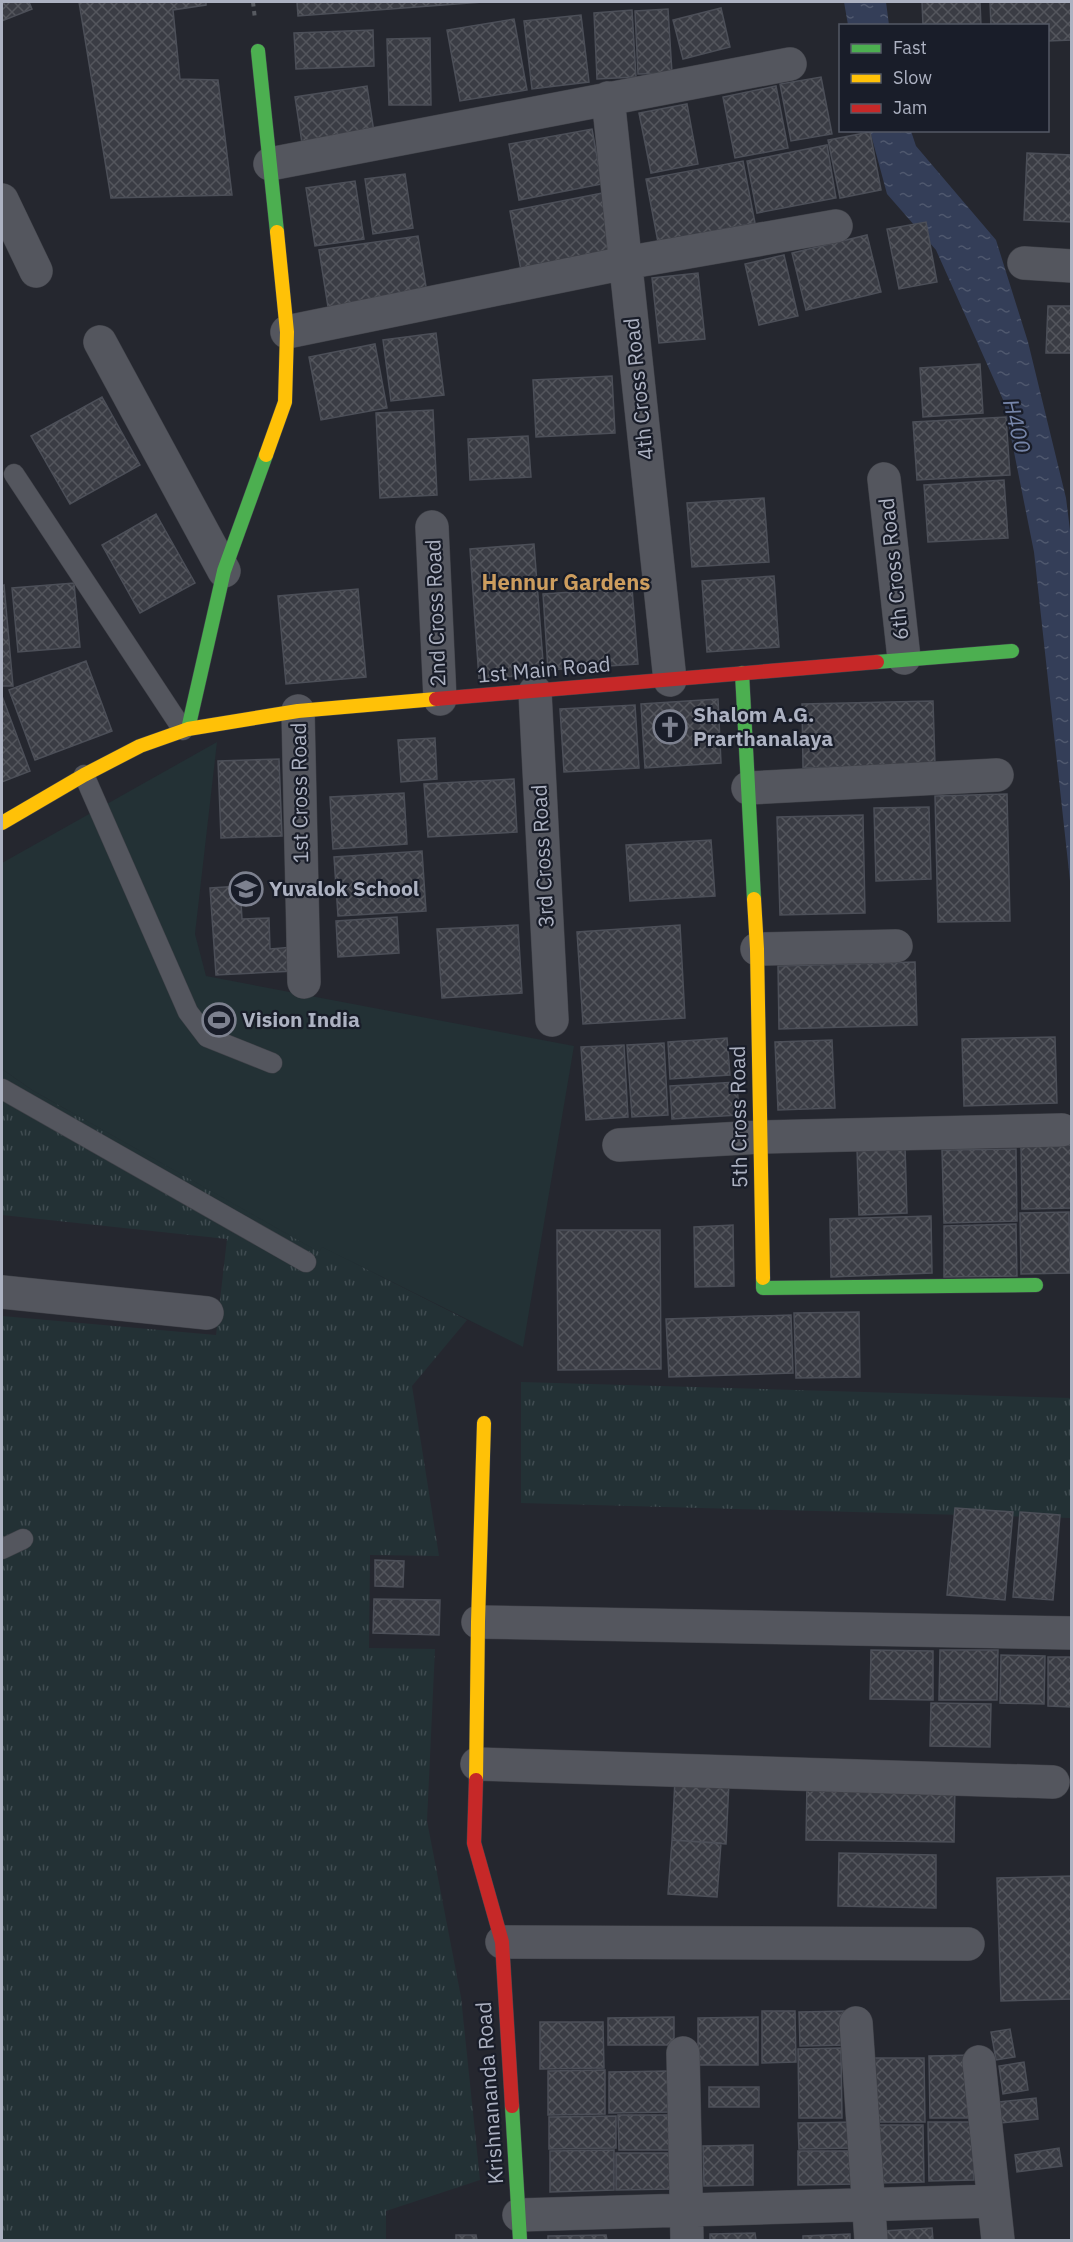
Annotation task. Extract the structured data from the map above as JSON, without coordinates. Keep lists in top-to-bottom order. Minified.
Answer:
{"streets":{"street":["4th Cross Road","6th Cross Road","2nd Cross Road","1st Main Road","1st Cross Road","3rd Cross Road","5th Cross Road","Krishnananda Road"]},"crossings":[["4th Cross Road","1st Main Road"],["6th Cross Road","1st Main Road"],["2nd Cross Road","1st Main Road"],["1st Main Road","1st Cross Road"],["1st Main Road","3rd Cross Road"],["1st Main Road","5th Cross Road"]],"districts":["Hennur Gardens"],"water":["H400"],"places":{"church":["Shalom A.G. Prarthanalaya"],"school or university":["Yuvalok School"],"sports":["Vision India"]},"legend":["Fast","Slow","Jam"]}
